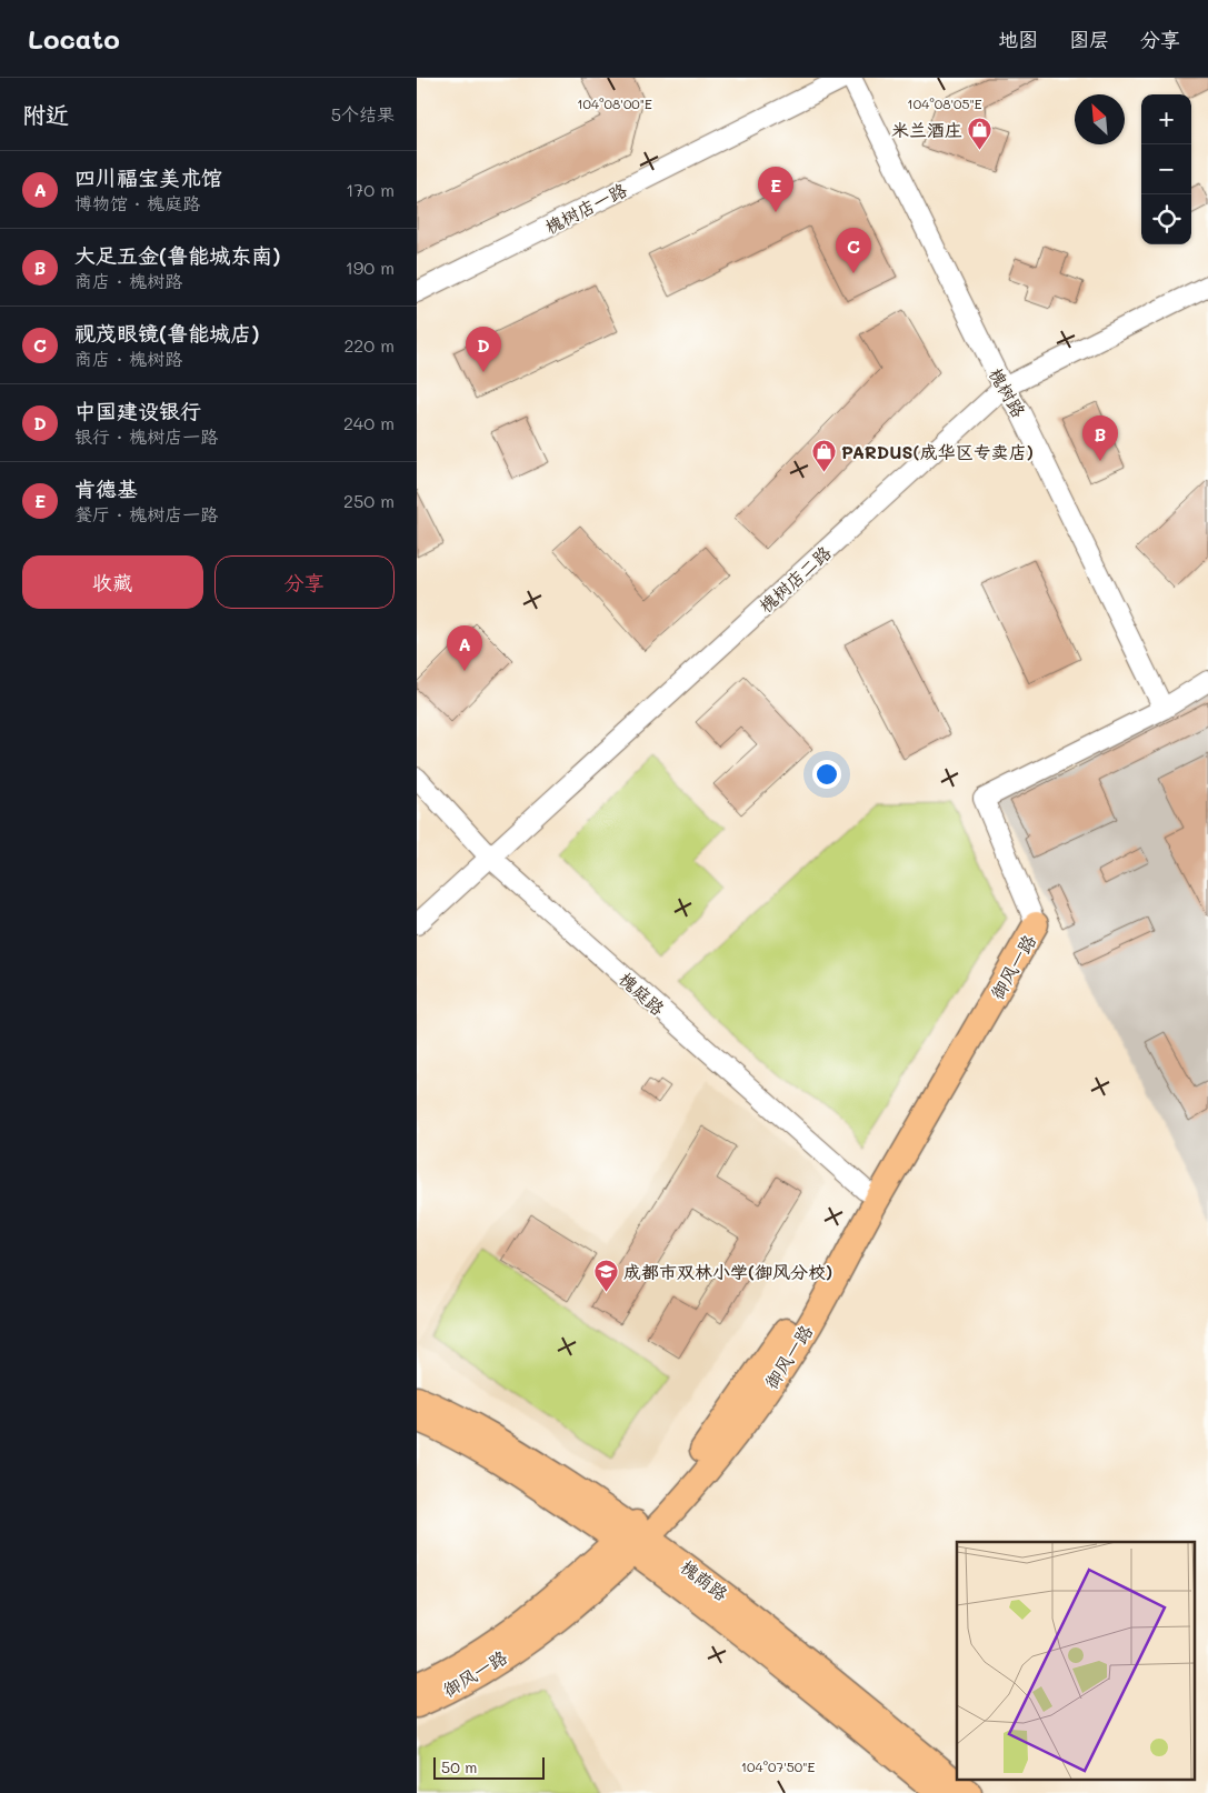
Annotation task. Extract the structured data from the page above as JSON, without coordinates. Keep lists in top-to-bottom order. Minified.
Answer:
{"streets":{"main road":["御风一路","槐荫路"],"street":["槐树店一路","槐树路","槐树店二路","槐庭路"]},"crossings":[["槐树路","槐树店二路"],["槐树路","御风一路"],["槐树店二路","槐庭路"],["御风一路","槐庭路"],["御风一路","槐荫路"]],"places":{"shop":["米兰酒庄","PARDUS(成华区专卖店)"],"school or university":["成都市双林小学(御风分校)"]},"scale_bar":"50 m","north":"top left","page":{"header":"Locato","nav":["地图","图层","分享"],"heading":["附近","5个结果"],"map_buttons":["+","−"],"list":[{"mark":"A","name":"四川福宝美术馆","note":"博物馆 · 槐庭路","value":"170 m"},{"mark":"B","name":"大足五金(鲁能城东南)","note":"商店 · 槐树路","value":"190 m"},{"mark":"C","name":"视茂眼镜(鲁能城店)","note":"商店 · 槐树路","value":"220 m"},{"mark":"D","name":"中国建设银行","note":"银行 · 槐树店一路","value":"240 m"},{"mark":"E","name":"肯德基","note":"餐厅 · 槐树店一路","value":"250 m"}],"pins":["E","C","D","B","A"],"buttons":["收藏","分享"],"scale":"50 m"},"coordinates":["104°08'00\"E","104°08'05\"E","104°07'50\"E"]}
